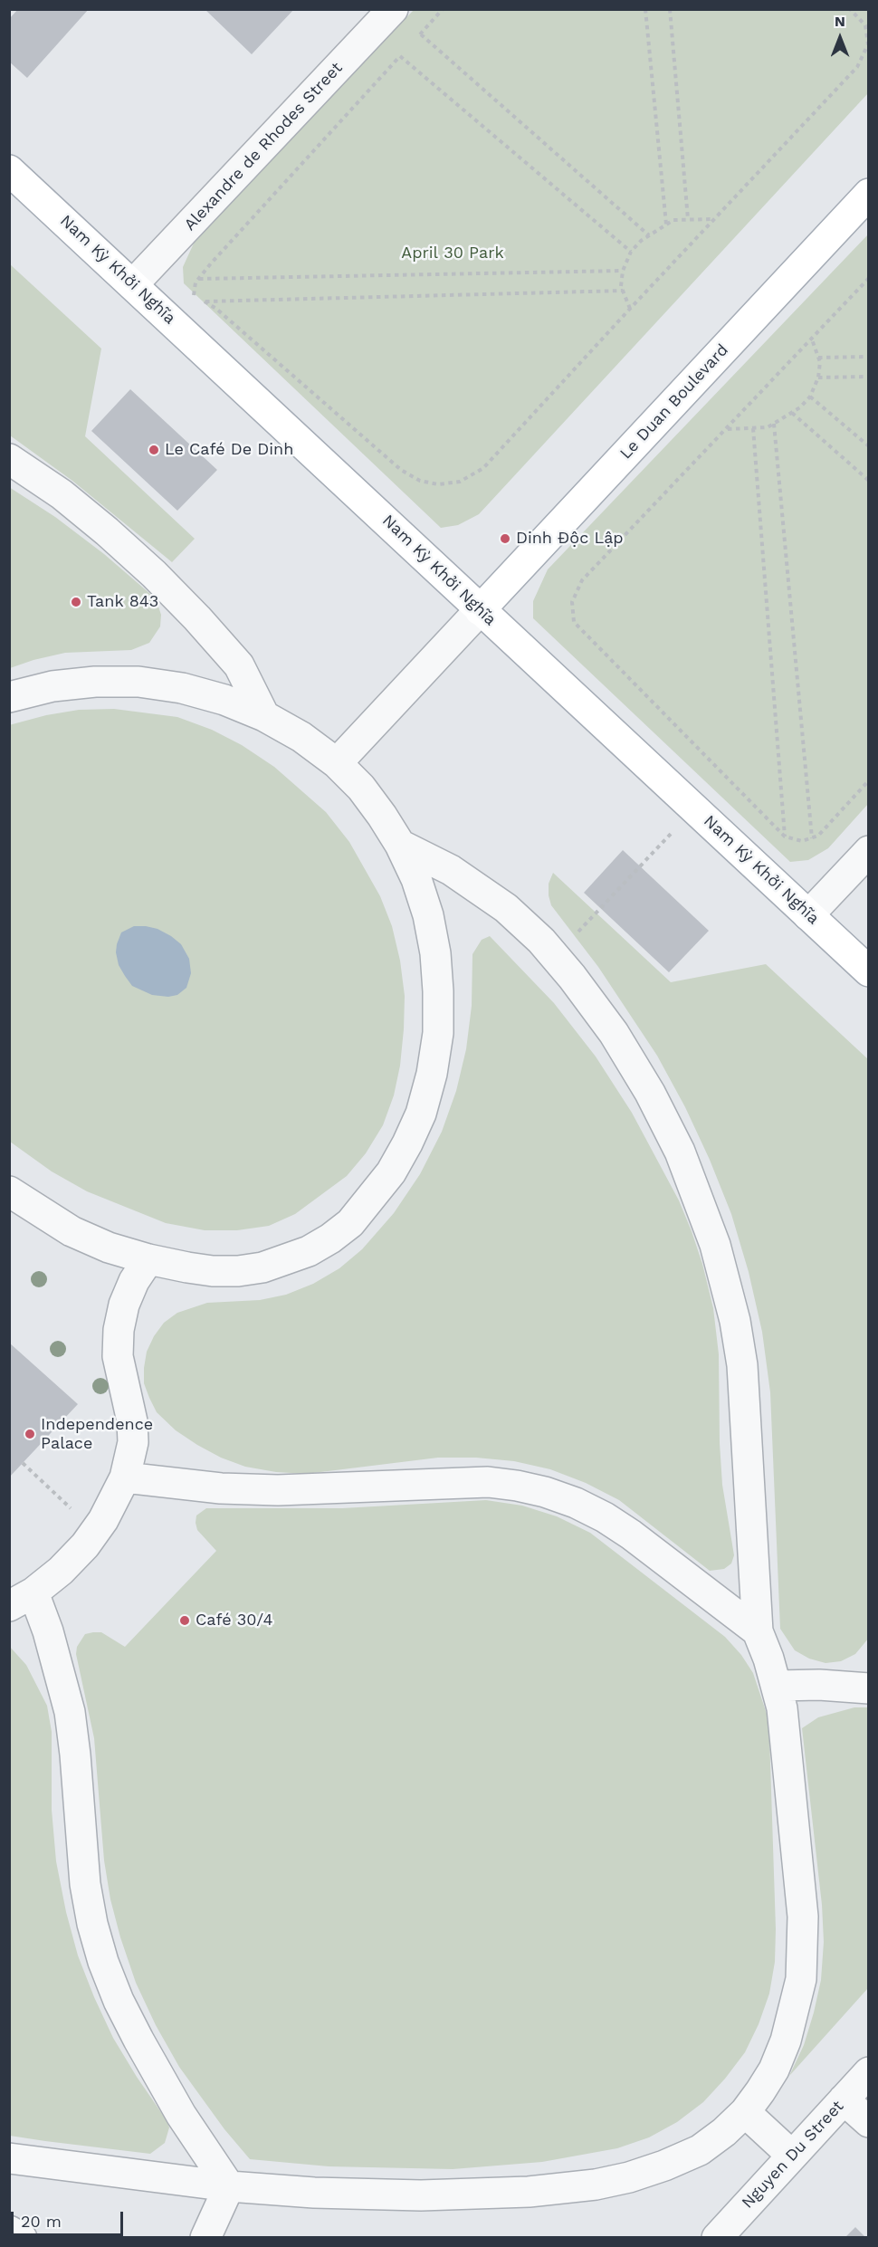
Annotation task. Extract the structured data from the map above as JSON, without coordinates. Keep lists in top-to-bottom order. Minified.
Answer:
{"streets":{"main road":["Nam Kỳ Khởi Nghĩa","Le Duan Boulevard"],"street":["Alexandre de Rhodes Street","Nguyen Du Street"]},"crossings":[["Alexandre de Rhodes Street","Nam Kỳ Khởi Nghĩa"],["Nam Kỳ Khởi Nghĩa","Le Duan Boulevard"]],"parks":["April 30 Park"],"places":["Le Café De Dinh","Dinh Độc Lập","Tank 843","Independence Palace","Café 30/4"],"scale_bar":"20 m","north":"top"}
